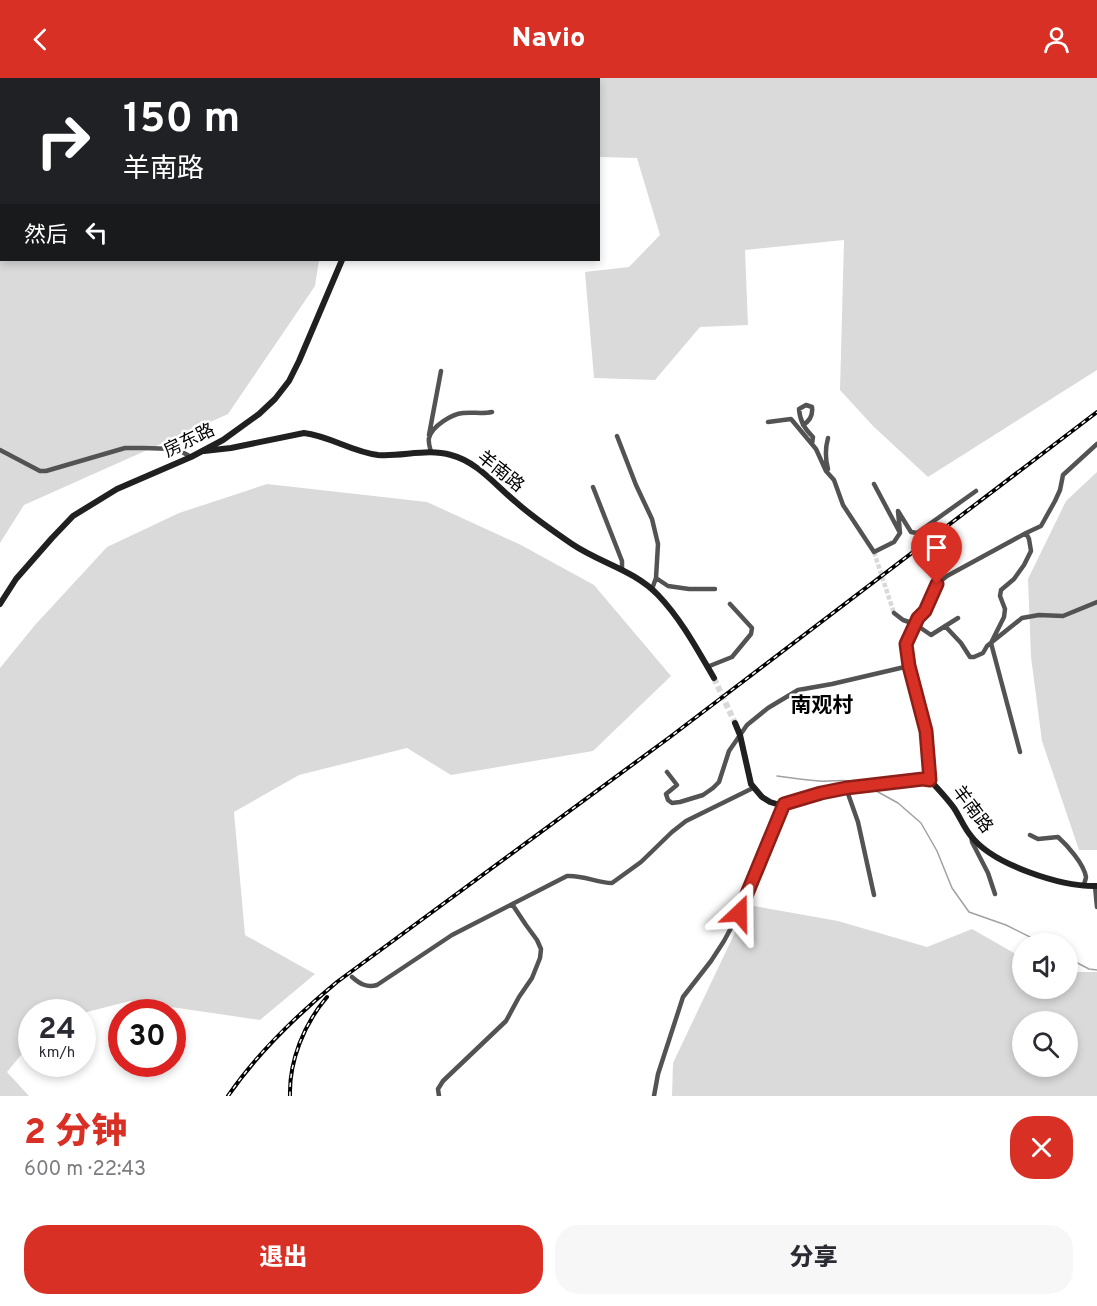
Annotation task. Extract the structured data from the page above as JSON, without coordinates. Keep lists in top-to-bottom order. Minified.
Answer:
{"streets":{"street":["房东路","羊南路"]},"crossings":[["房东路","羊南路"]],"districts":["南观村"],"page":{"header":"Navio","turn":["150 m","羊南路"],"then":"然后","speed":"24 km/h","limit":"30","heading":["2 分钟","600 m · 22:43"],"buttons":["退出","分享"]}}
